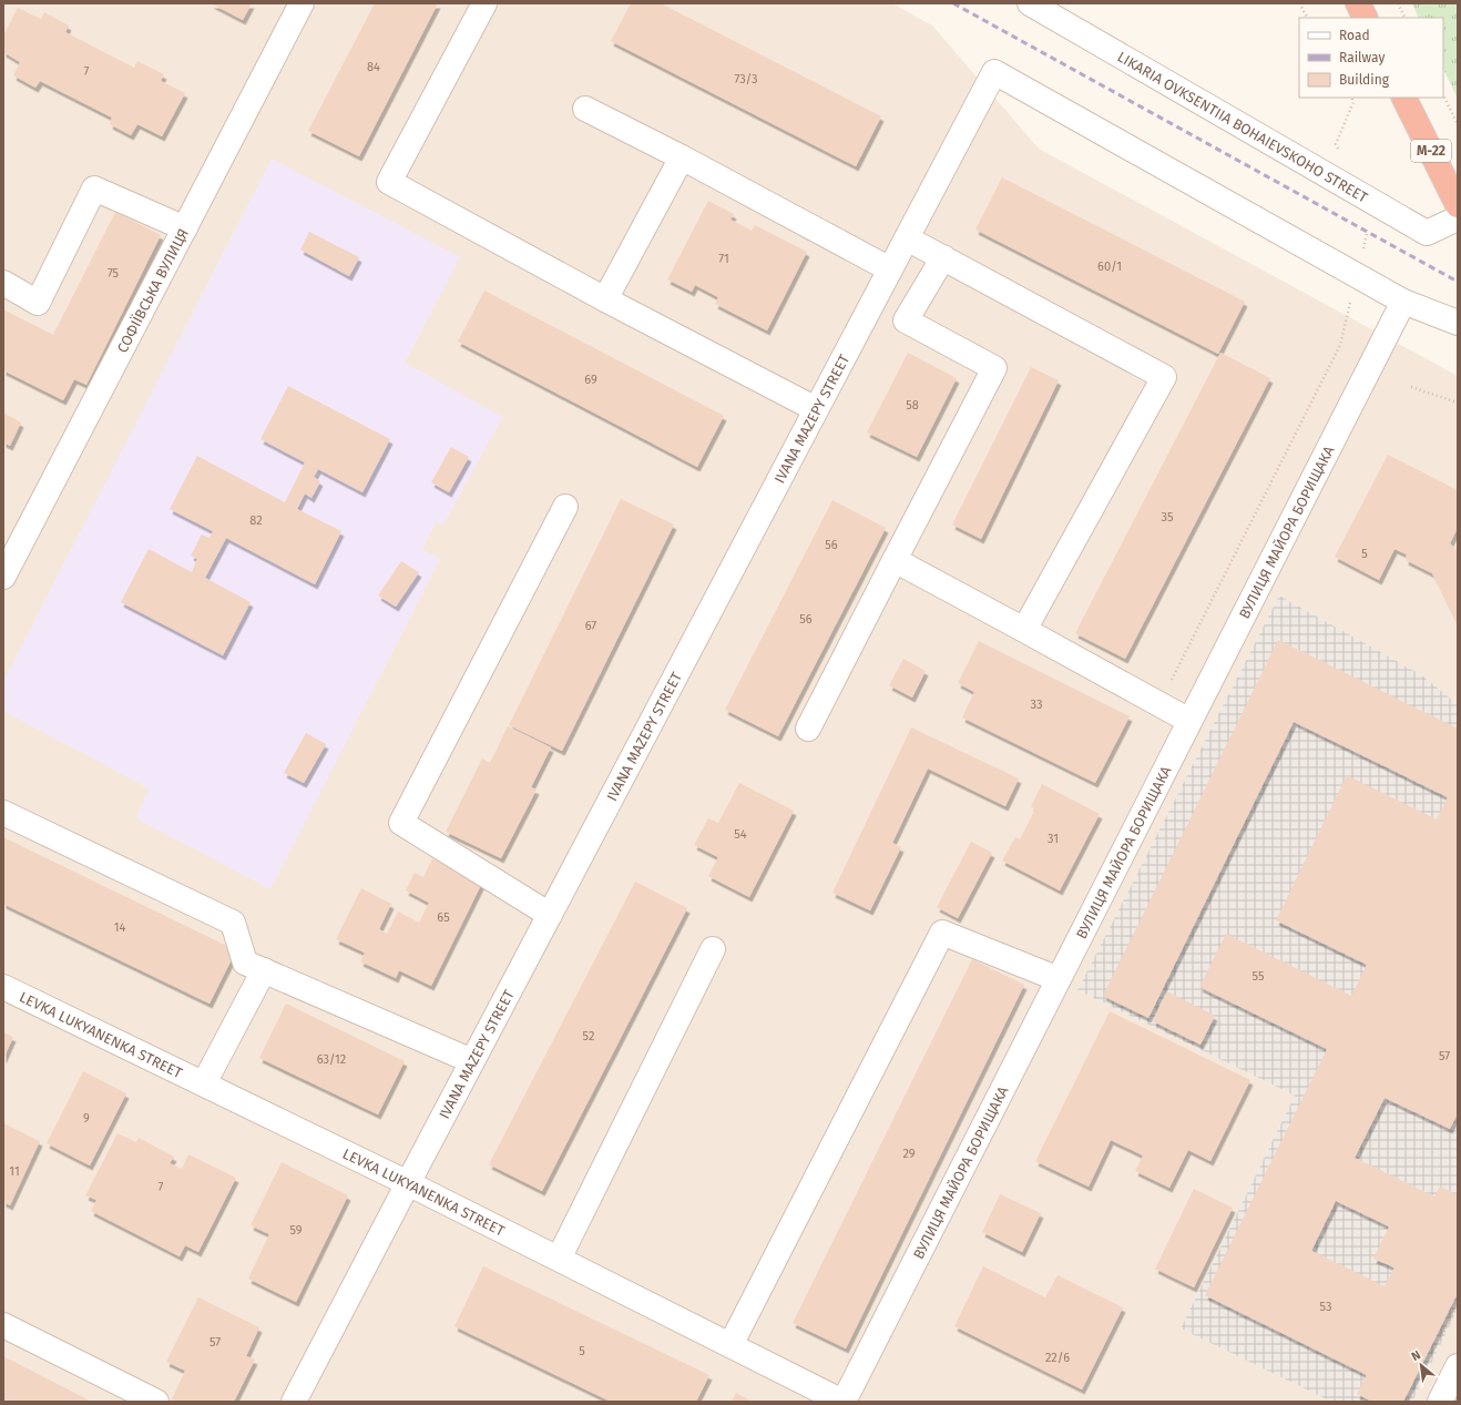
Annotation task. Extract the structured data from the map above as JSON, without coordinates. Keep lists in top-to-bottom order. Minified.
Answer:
{"streets":{"highway":["М-22"],"street":["LIKARIA OVKSENTIIA BOHAIEVSKOHO STREET","СОФІЇВСЬКА ВУЛИЦЯ","IVANA MAZEPY STREET","ВУЛИЦЯ МАЙОРА БОРИЩАКА","LEVKA LUKYANENKA STREET"]},"crossings":[["IVANA MAZEPY STREET","LEVKA LUKYANENKA STREET"],["ВУЛИЦЯ МАЙОРА БОРИЩАКА","LEVKA LUKYANENKA STREET"]],"house_numbers":["84","7","73/3","71","60/1","75","69","58","35","82","56","5","56","67","33","54","31","65","14","55","52","57","63/12","9","29","11","7","59","53","57","5","22/6"],"legend":["Road","Railway","Building"],"north":"top left"}
